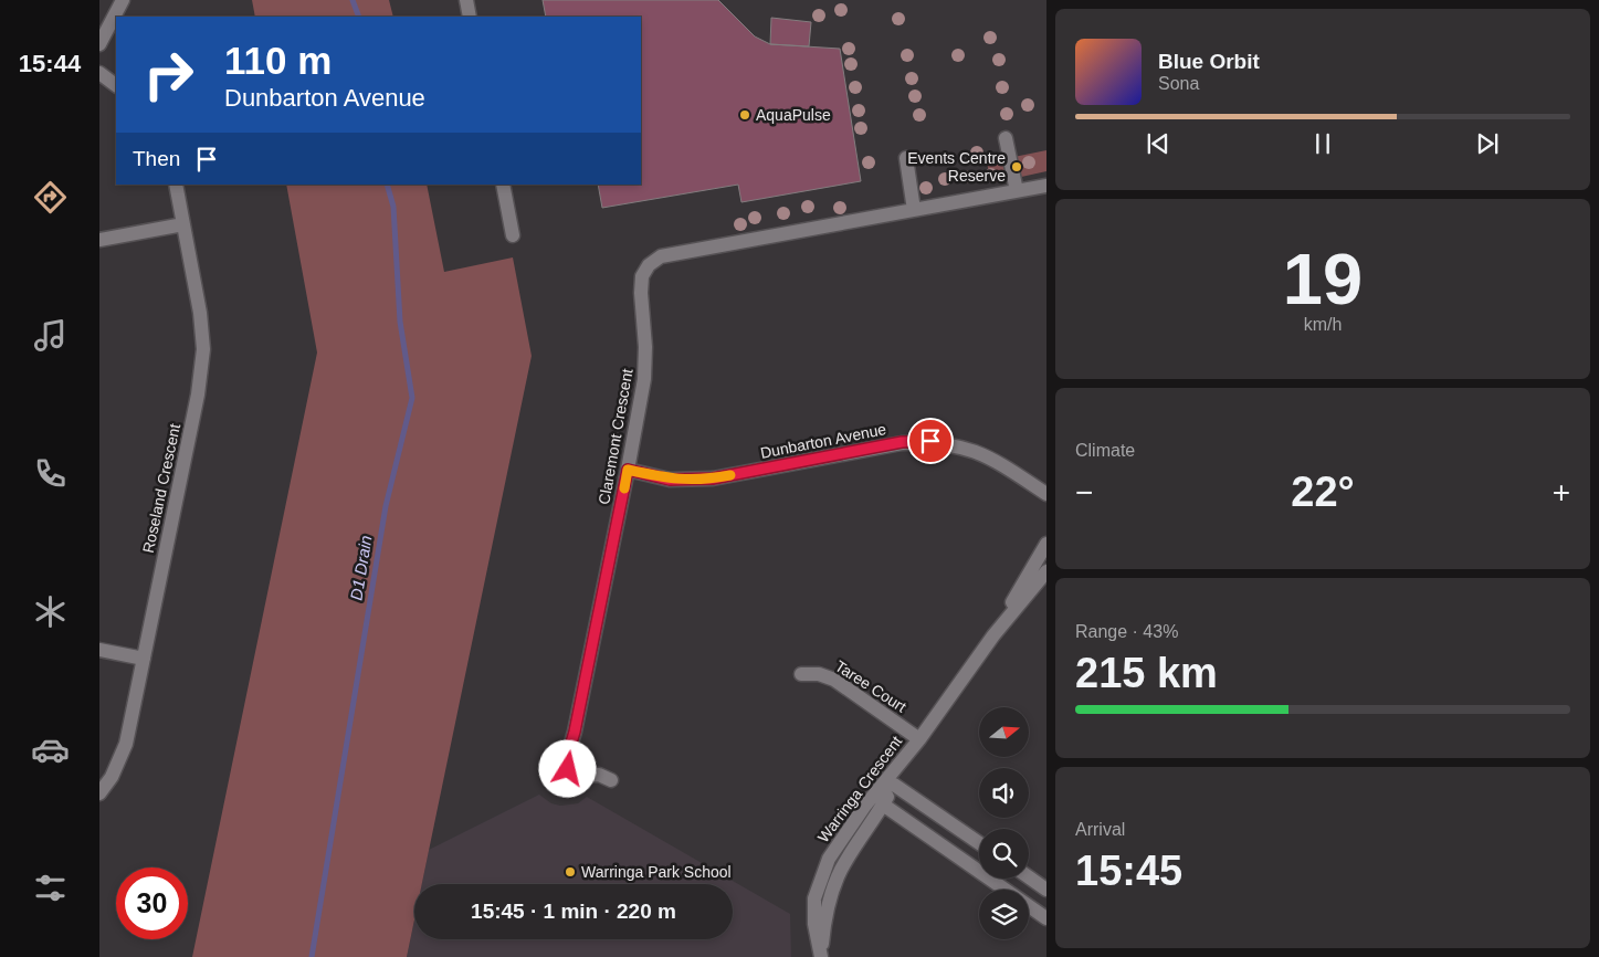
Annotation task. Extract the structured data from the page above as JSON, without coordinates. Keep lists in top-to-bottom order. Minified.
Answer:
{"streets":{"street":["Claremont Crescent","Dunbarton Avenue","Roseland Crescent","Taree Court","Warringa Crescent"]},"crossings":[["Claremont Crescent","Dunbarton Avenue"],["Taree Court","Warringa Crescent"]],"water":["D1 Drain"],"places":["AquaPulse","Events Centre Reserve","Warringa Park School"],"north":"right","page":{"tabs":"15:44","turn":["110 m","Dunbarton Avenue"],"song":["Blue Orbit","Sona"],"then":"Then","tile":[["19","km/h"],"Climate",["Range · 43%","215 km"],["Arrival","15:45"]],"heat":["−","22°","+"],"limit":"30","trip":"15:45 · 1 min · 220 m"}}
